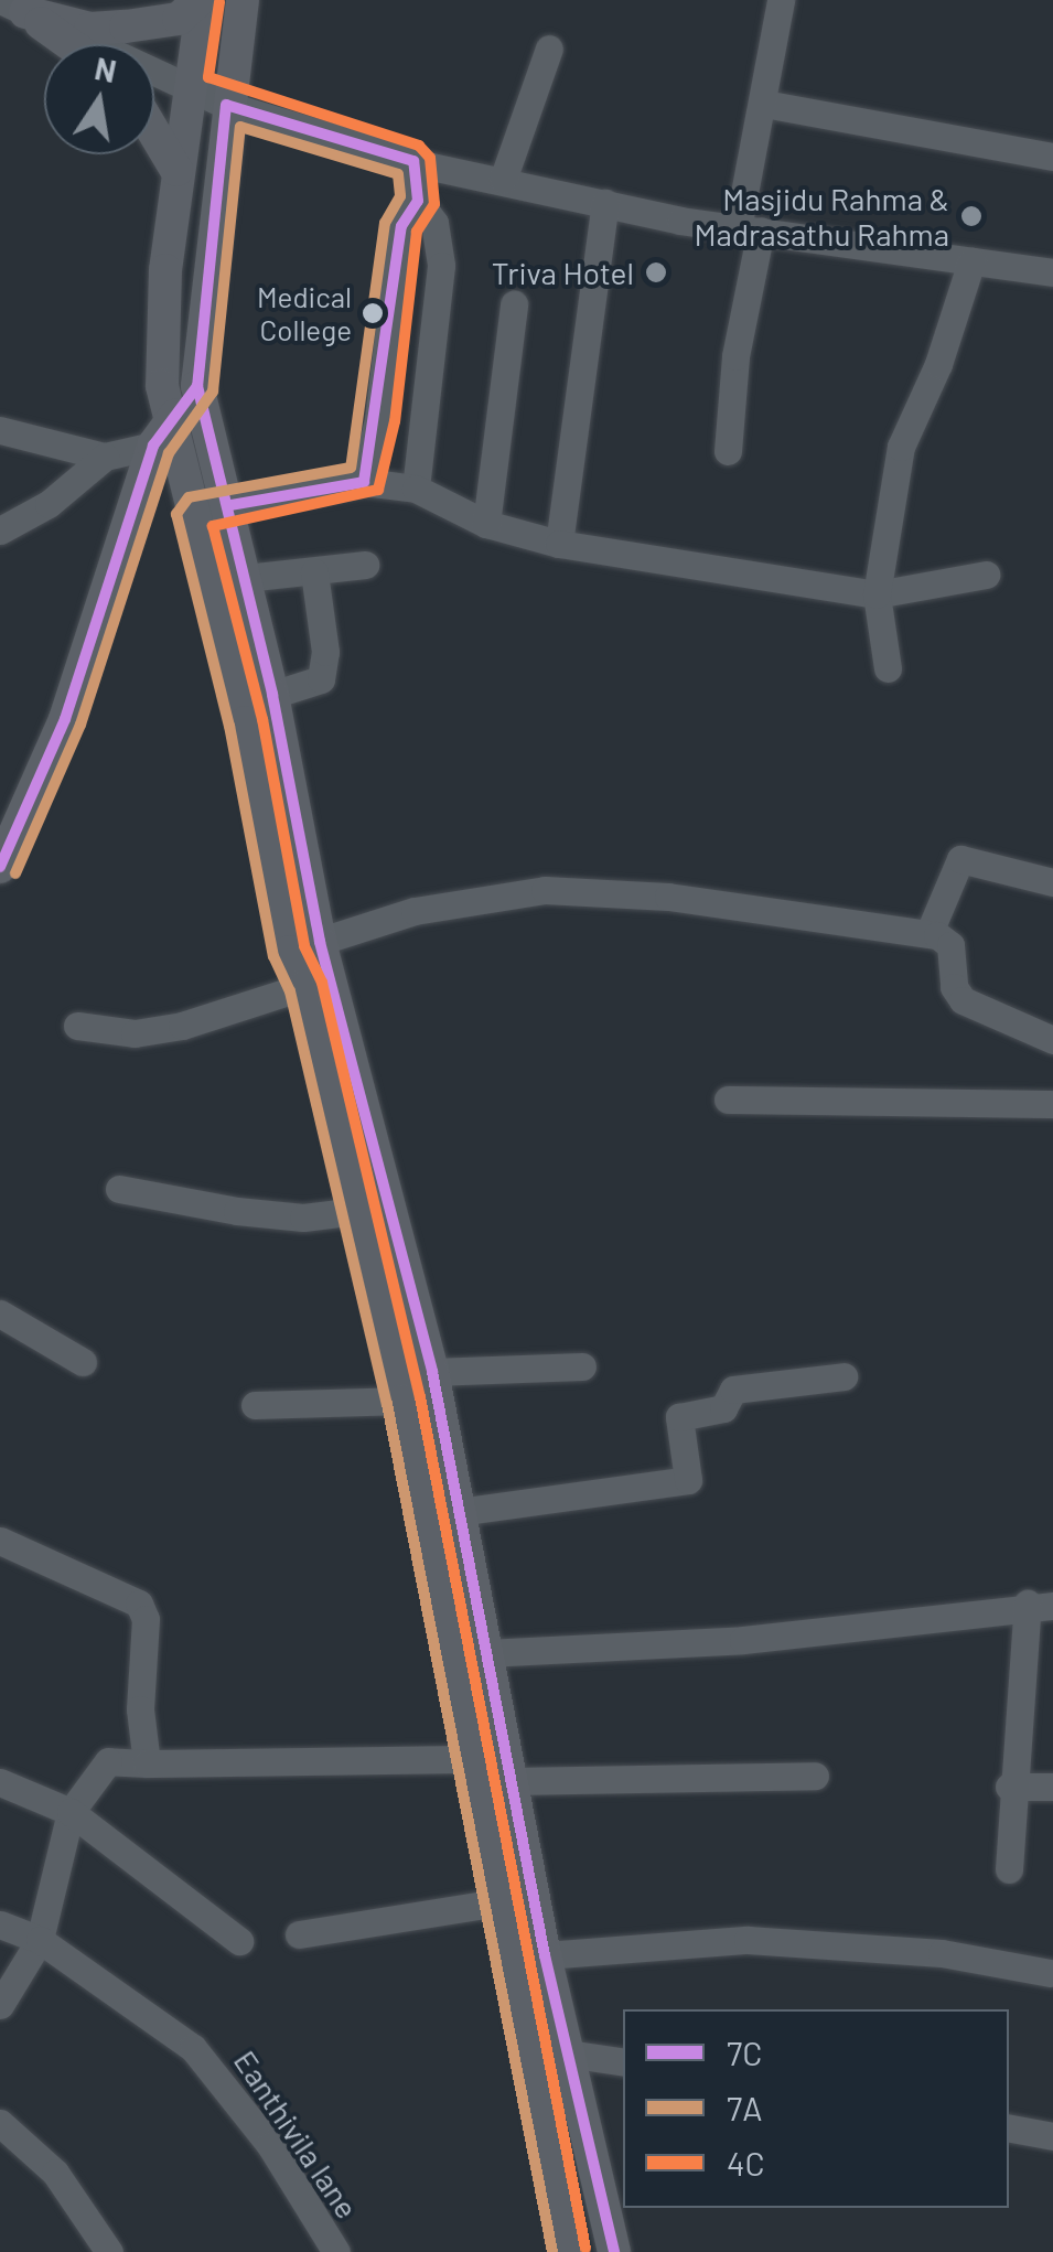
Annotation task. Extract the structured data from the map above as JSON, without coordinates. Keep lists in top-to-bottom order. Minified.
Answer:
{"streets":{"street":["Eanthivila lane"]},"places":["Masjidu Rahma & Madrasathu Rahma","Triva Hotel","Medical College"],"lines":["transit line 4C","transit line 7C","transit line 7A"],"legend":["7C","7A","4C"],"north":"top"}
